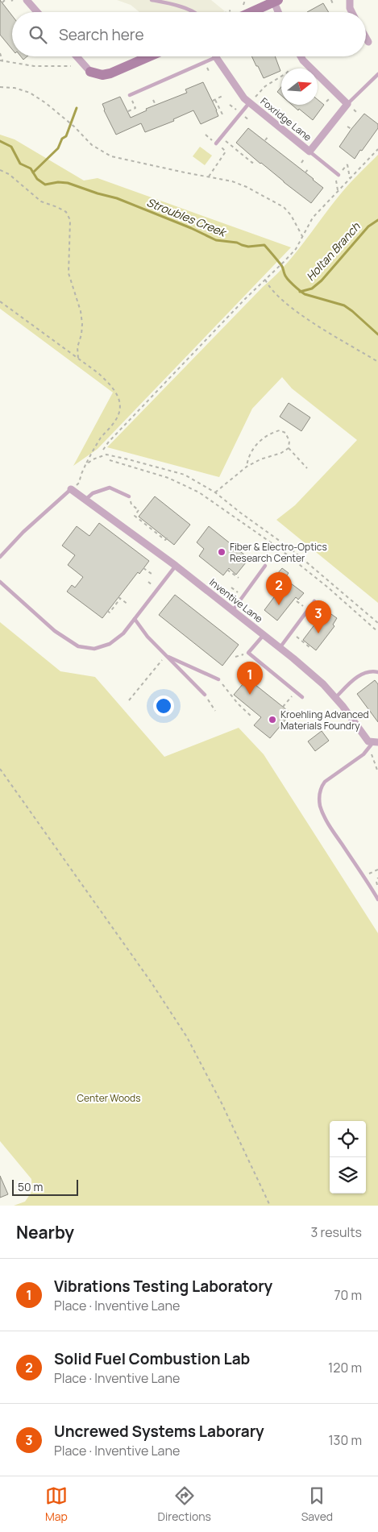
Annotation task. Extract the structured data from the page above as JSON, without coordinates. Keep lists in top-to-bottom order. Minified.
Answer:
{"streets":{"street":["Foxridge Lane","Inventive Lane"]},"water":["Stroubles Creek","Holtan Branch"],"parks":["Center Woods"],"places":["Fiber & Electro-Optics Research Center","Kroehling Advanced Materials Foundry"],"scale_bar":"50 m","north":"right","page":{"search":"Search here","pins":["2","3","1"],"scale":"50 m","heading":["Nearby","3 results"],"list":[{"mark":"1","name":"Vibrations Testing Laboratory","note":"Place · Inventive Lane","value":"70 m"},{"mark":"2","name":"Solid Fuel Combustion Lab","note":"Place · Inventive Lane","value":"120 m"},{"mark":"3","name":"Uncrewed Systems Laborary","note":"Place · Inventive Lane","value":"130 m"}],"nav":["Map","Directions","Saved"]}}
